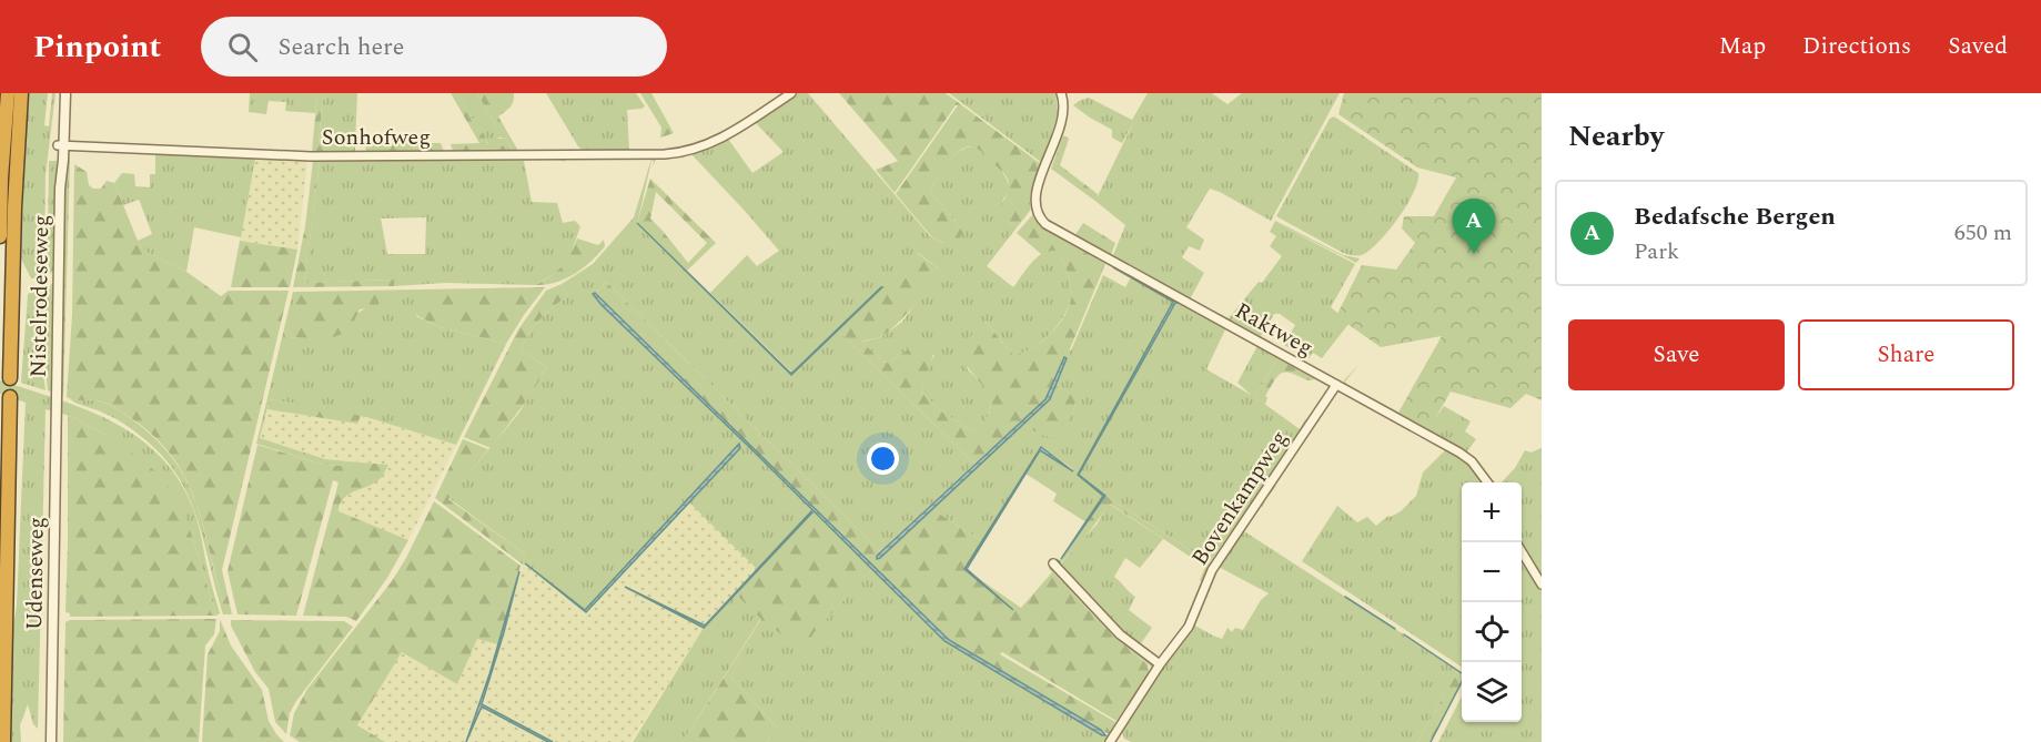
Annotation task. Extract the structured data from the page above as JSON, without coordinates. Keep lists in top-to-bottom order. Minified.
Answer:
{"streets":{"street":["Sonhofweg","Nistelrodeseweg","Raktweg","Bovenkampweg","Udenseweg"]},"crossings":[["Sonhofweg","Nistelrodeseweg"],["Nistelrodeseweg","Udenseweg"],["Raktweg","Bovenkampweg"]],"page":{"header":"Pinpoint","search":"Search here","nav":["Map","Directions","Saved"],"heading":"Nearby","list":[{"mark":"A","name":"Bedafsche Bergen","note":"Park","value":"650 m"}],"pins":"A","buttons":["Save","Share"],"map_buttons":["+","−"]}}
